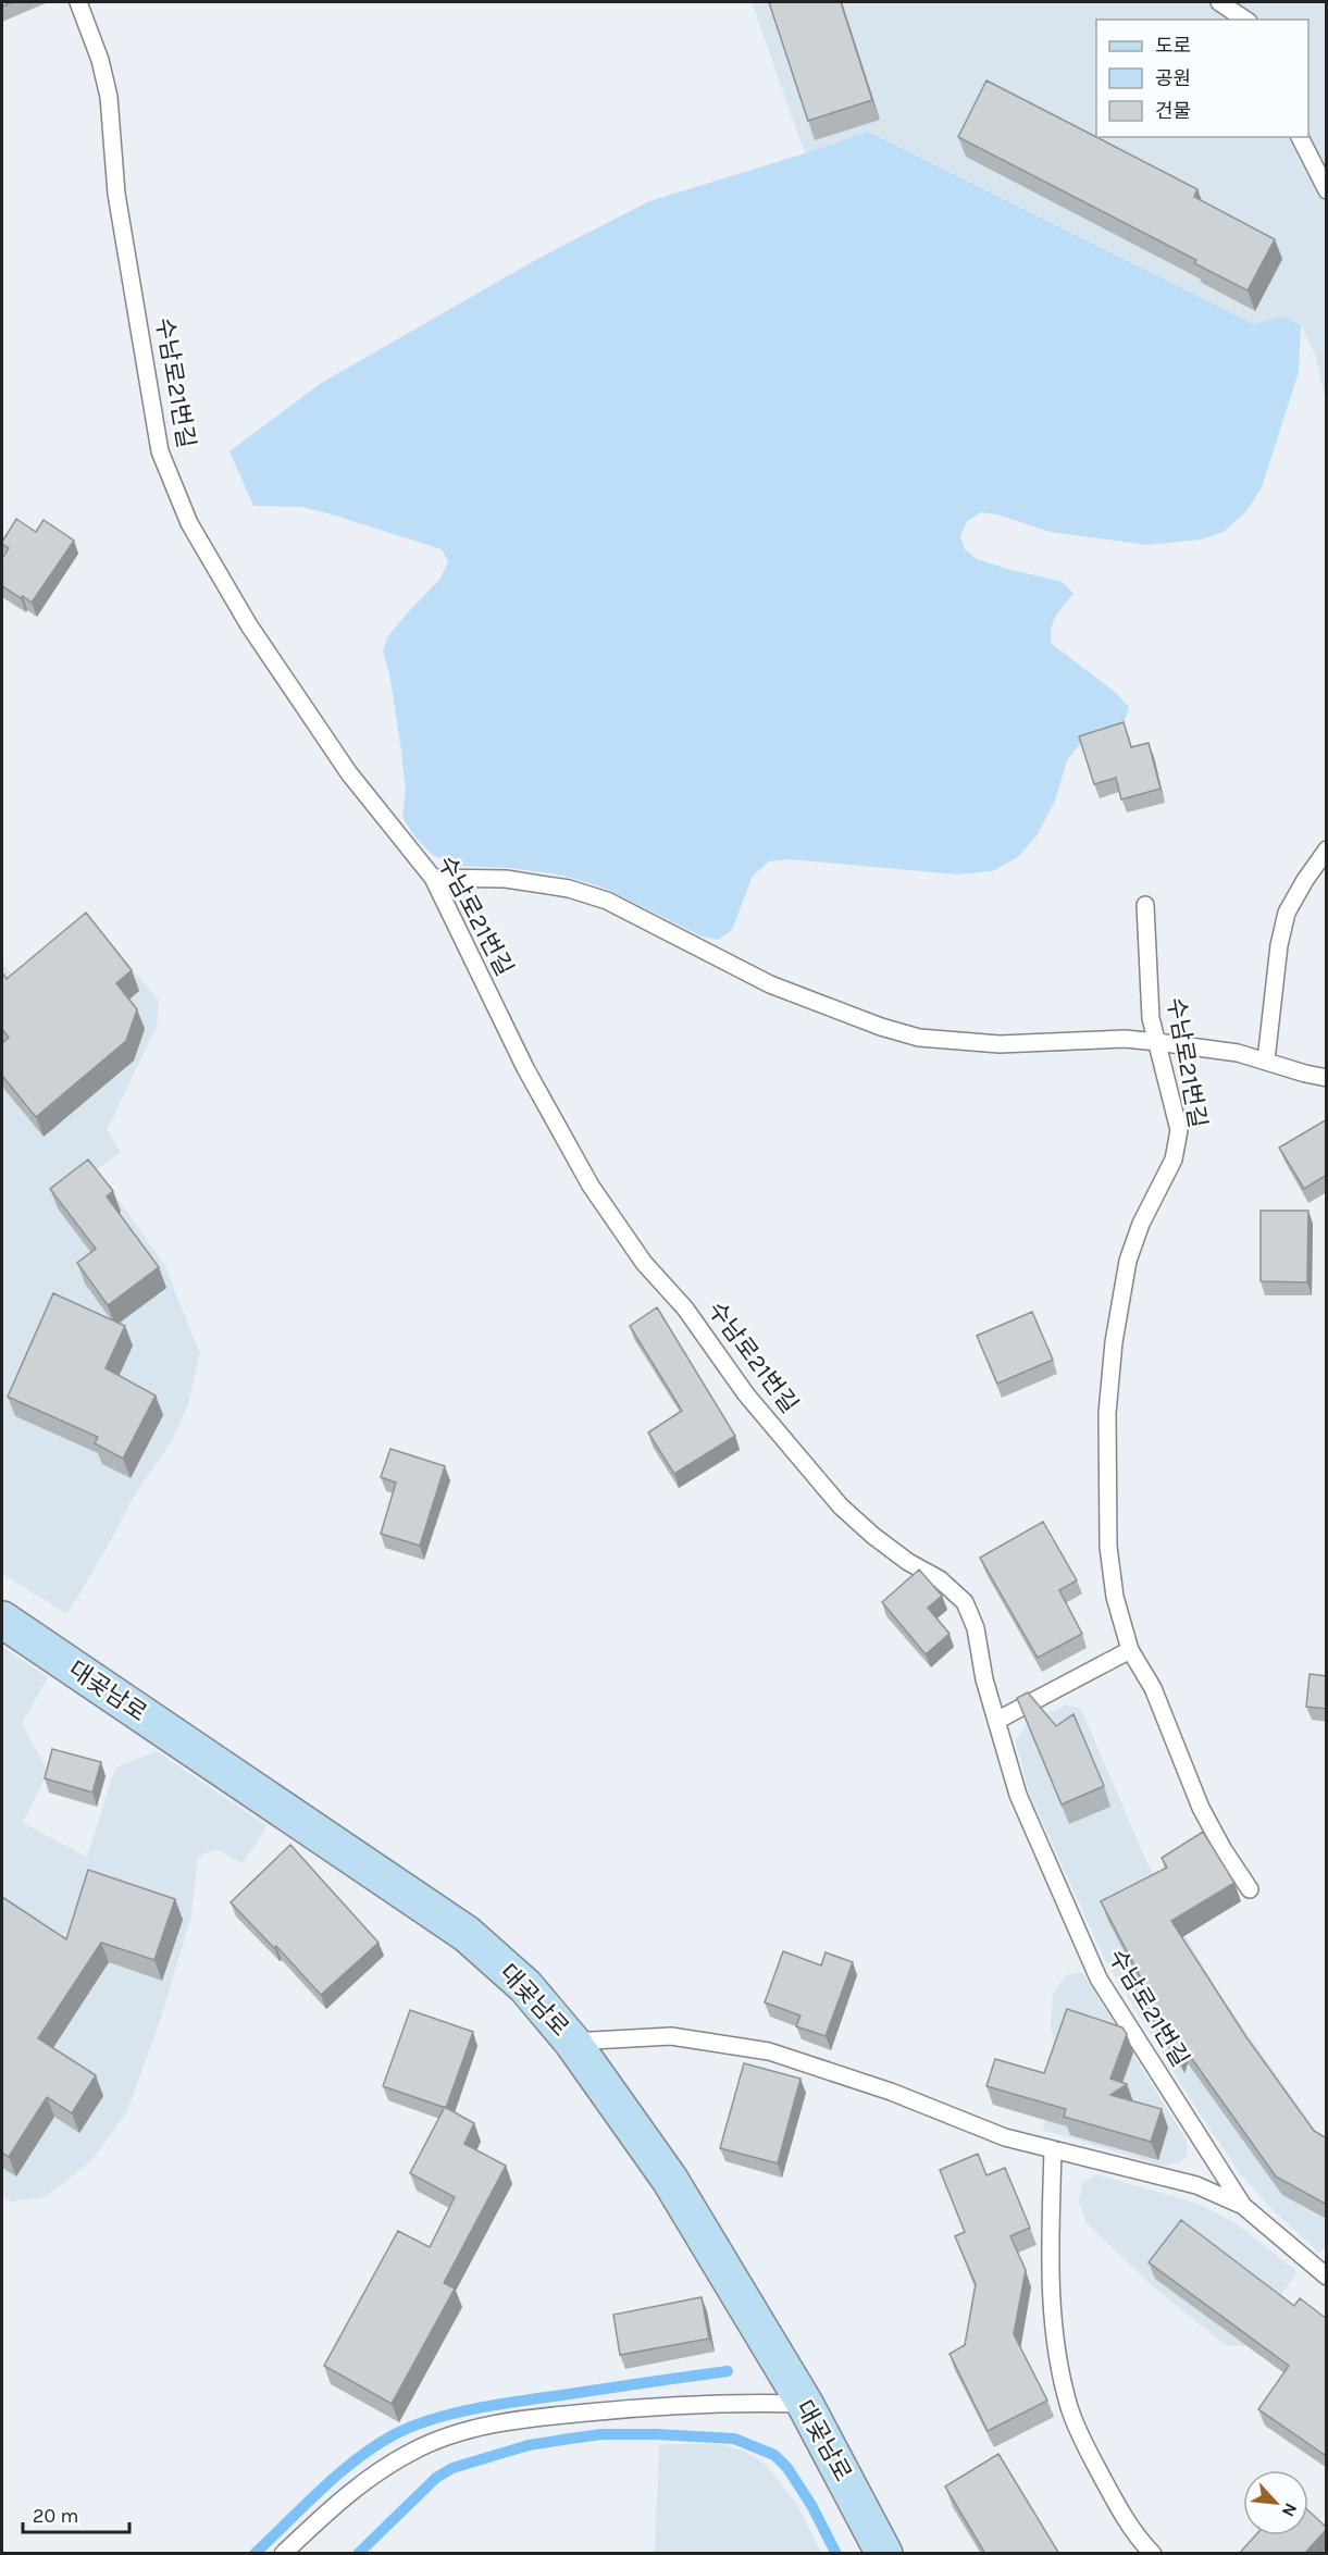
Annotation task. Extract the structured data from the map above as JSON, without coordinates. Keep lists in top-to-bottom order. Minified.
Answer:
{"streets":{"street":["대곶남로"],"lane":["수남로21번길"]},"legend":["도로","공원","건물"],"scale_bar":"20 m","north":"bottom right"}
